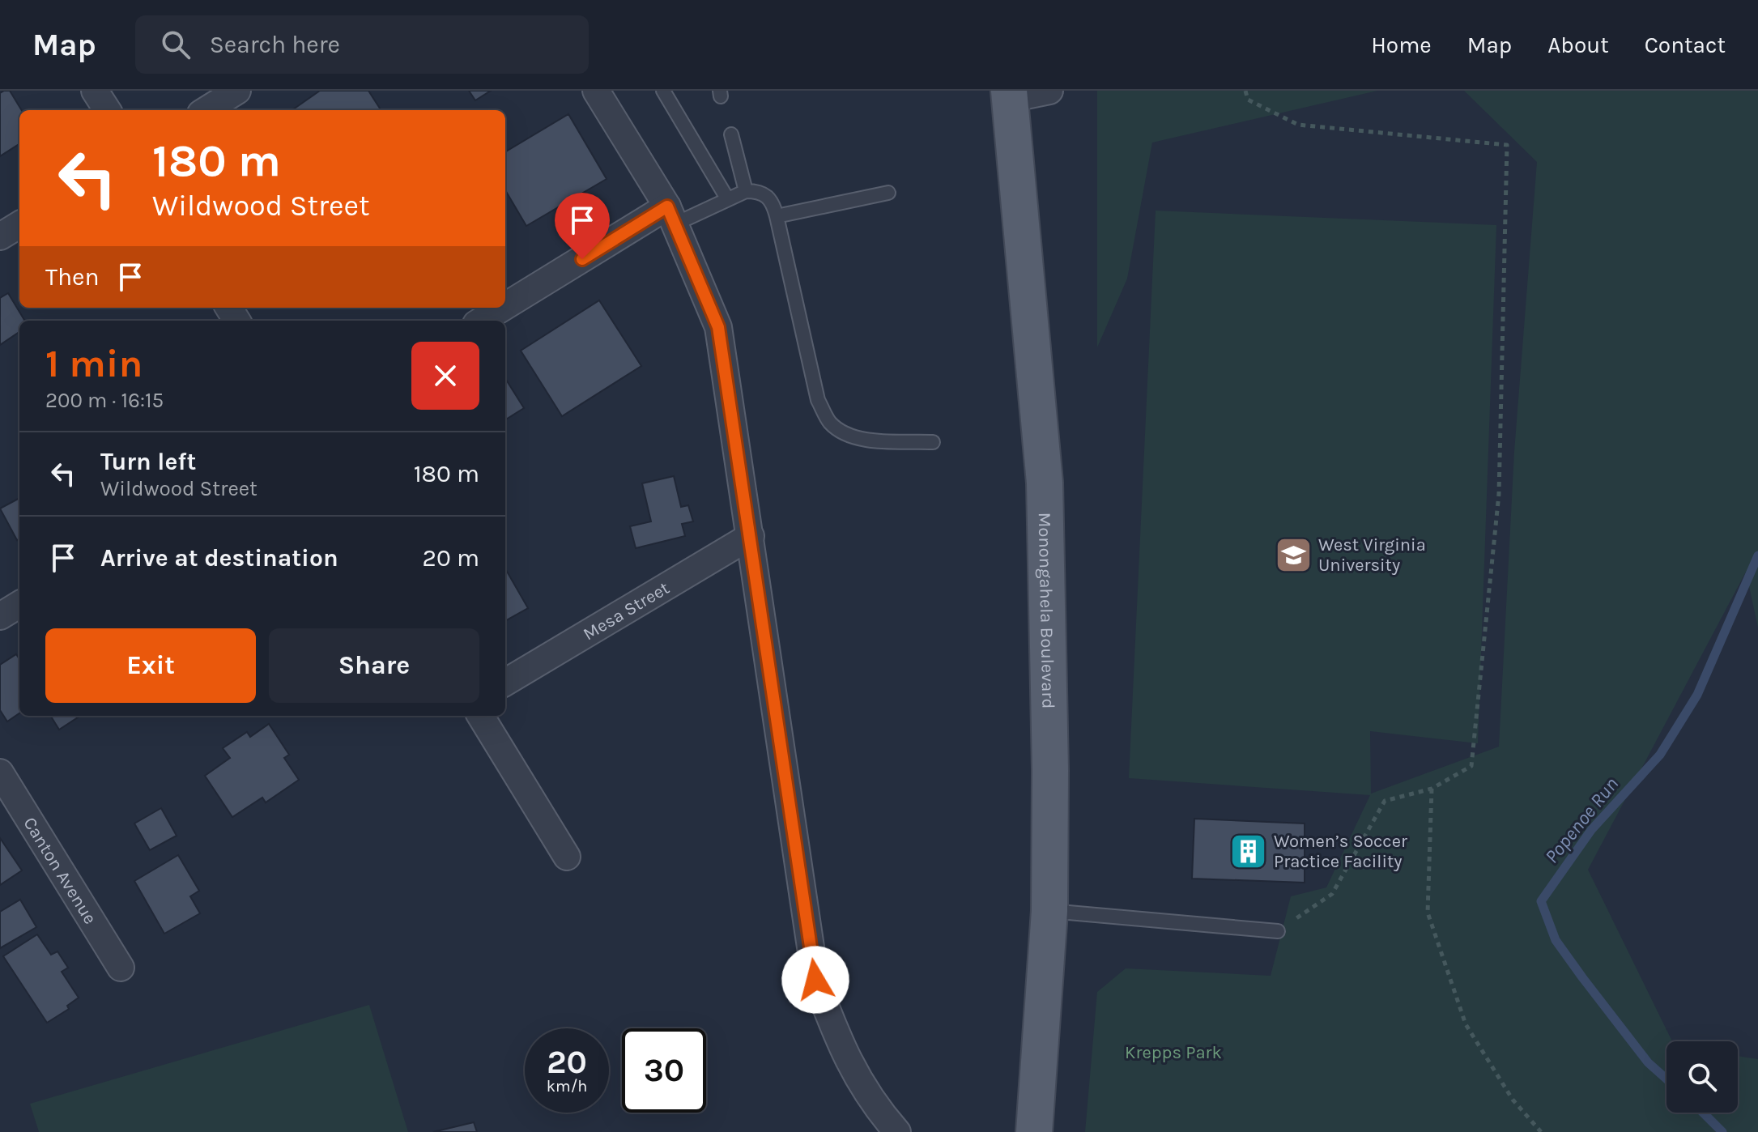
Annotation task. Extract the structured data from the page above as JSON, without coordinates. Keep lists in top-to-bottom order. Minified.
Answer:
{"streets":{"main road":["Monongahela Boulevard"],"street":["Mesa Street","Canton Avenue"]},"water":["Popenoe Run"],"parks":["Krepps Park"],"places":{"school or university":["West Virginia University"],"building":["Women’s Soccer Practice Facility"]},"page":{"header":"Map","search":"Search here","nav":["Home","Map","About","Contact"],"turn":["180 m","Wildwood Street"],"then":"Then","heading":["1 min","200 m · 16:15"],"list":[{"name":"Turn left","note":"Wildwood Street","value":"180 m"},{"name":"Arrive at destination","value":"20 m"}],"buttons":["Exit","Share"],"speed":"20 km/h","limit":"30"}}
